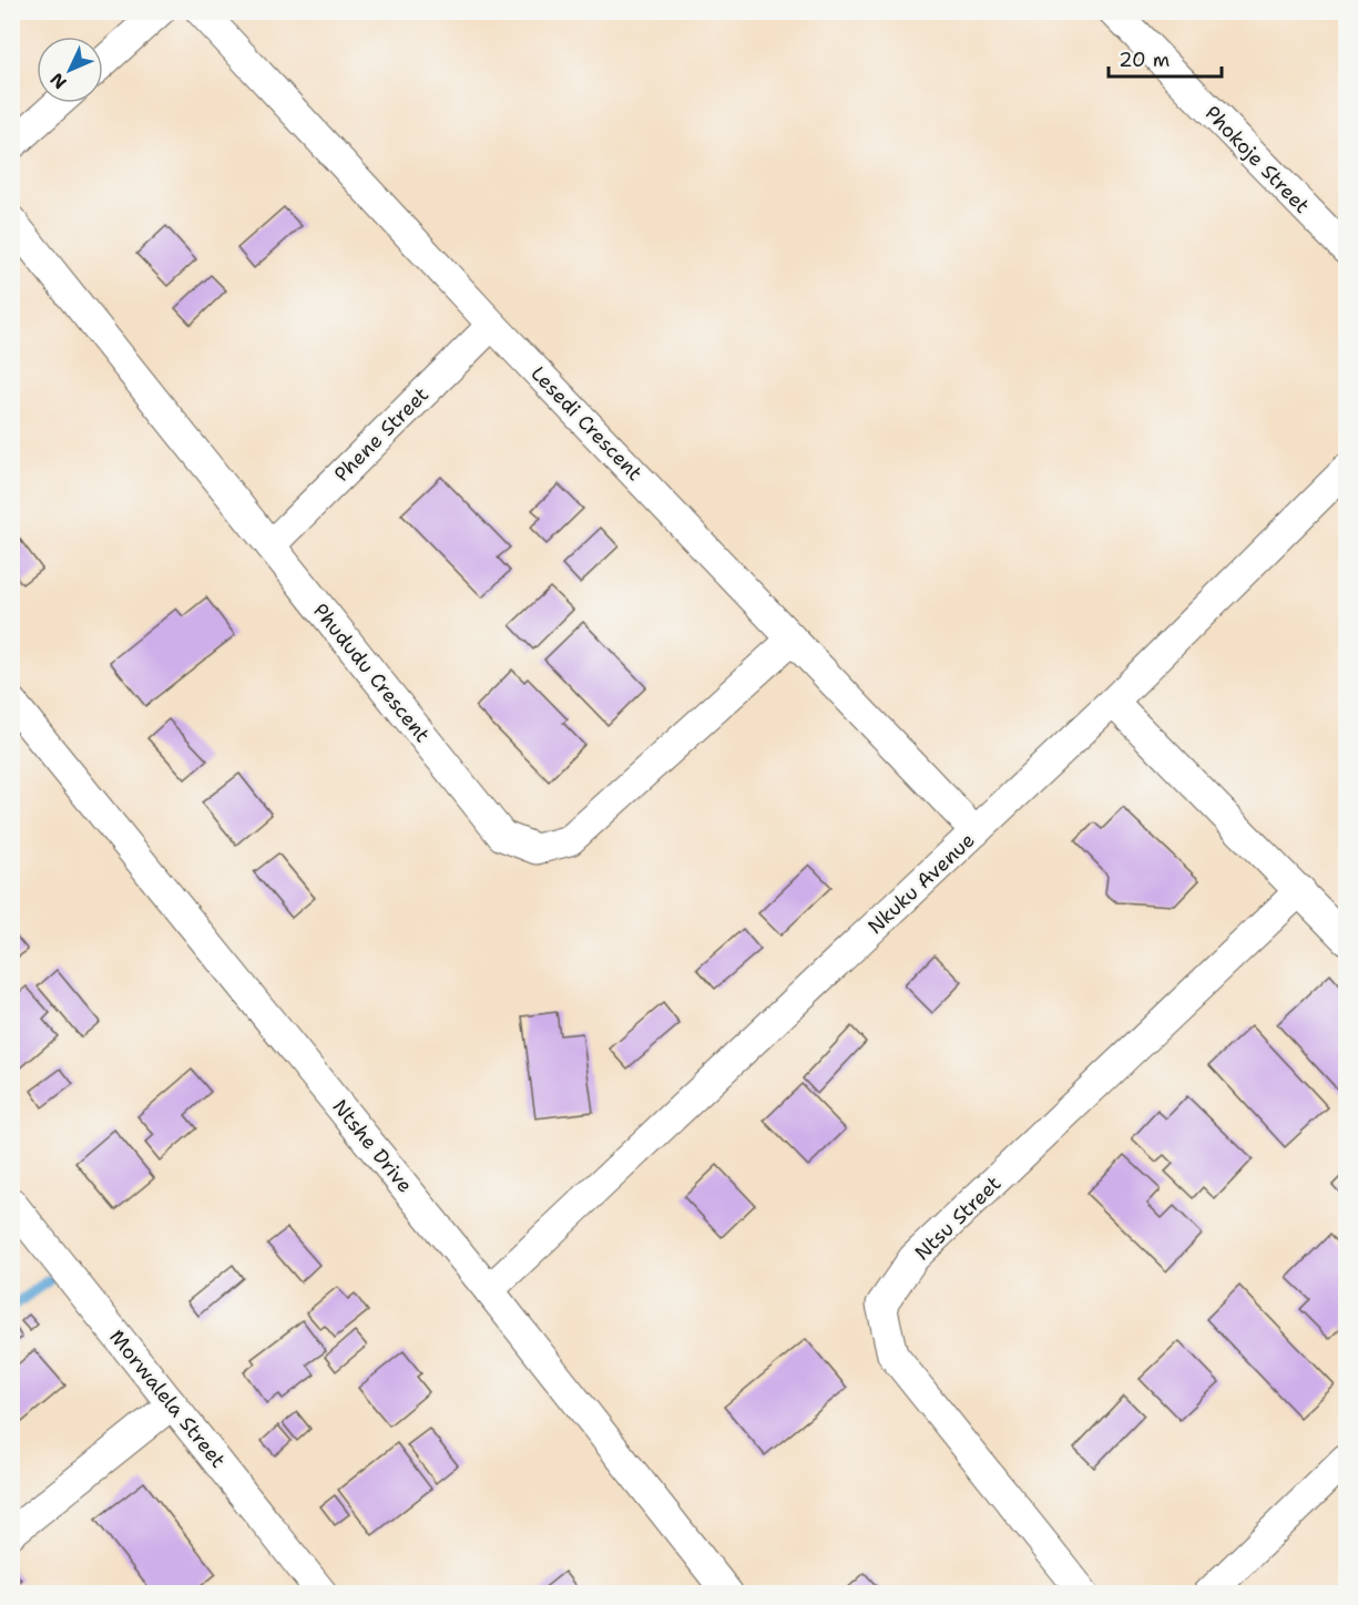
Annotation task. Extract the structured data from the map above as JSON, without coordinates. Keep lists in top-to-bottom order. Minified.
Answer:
{"streets":{"street":["Phokoje Street","Lesedi Crescent","Phene Street","Phududu Crescent","Nkuku Avenue","Ntshe Drive","Ntsu Street","Morwalela Street"]},"crossings":[["Lesedi Crescent","Phene Street"],["Lesedi Crescent","Phududu Crescent"],["Lesedi Crescent","Nkuku Avenue"],["Phene Street","Phududu Crescent"],["Nkuku Avenue","Ntshe Drive"]],"scale_bar":"20 m","north":"bottom left"}
